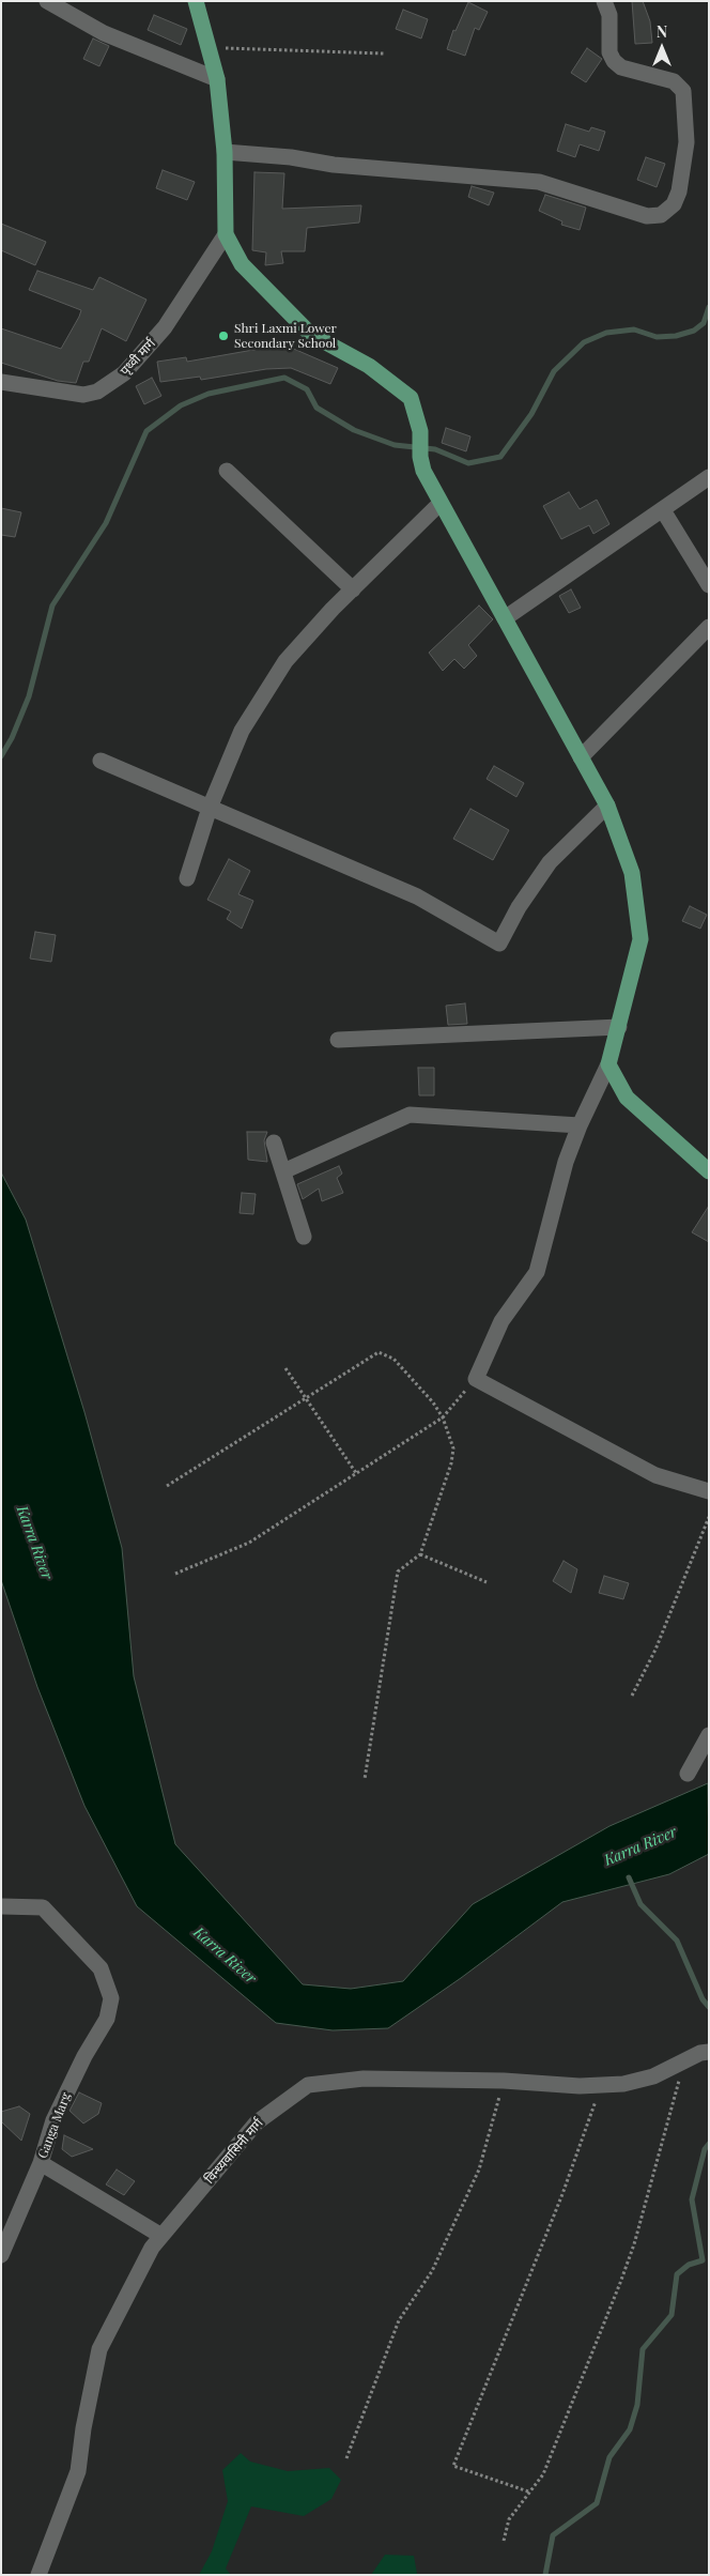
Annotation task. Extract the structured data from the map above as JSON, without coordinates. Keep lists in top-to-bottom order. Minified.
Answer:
{"streets":{"street":["पृथ्वी मार्ग","Ganga Marg","विन्ध्यवासिनी मार्ग"]},"water":["Karra River"],"places":["Shri Laxmi Lower Secondary School"],"north":"top"}
